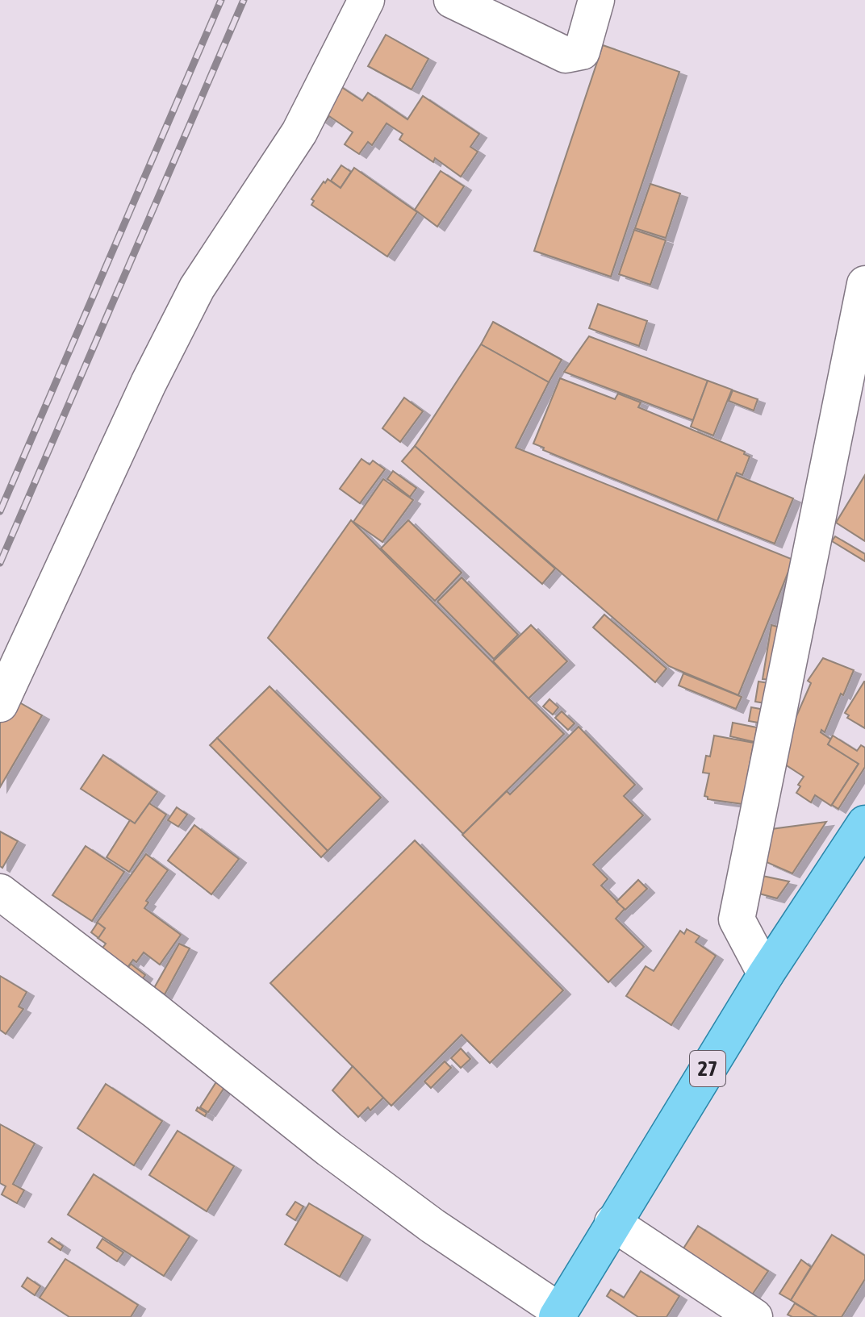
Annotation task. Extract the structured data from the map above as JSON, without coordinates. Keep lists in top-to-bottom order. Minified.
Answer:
{"streets":{"main road":["27"]}}
